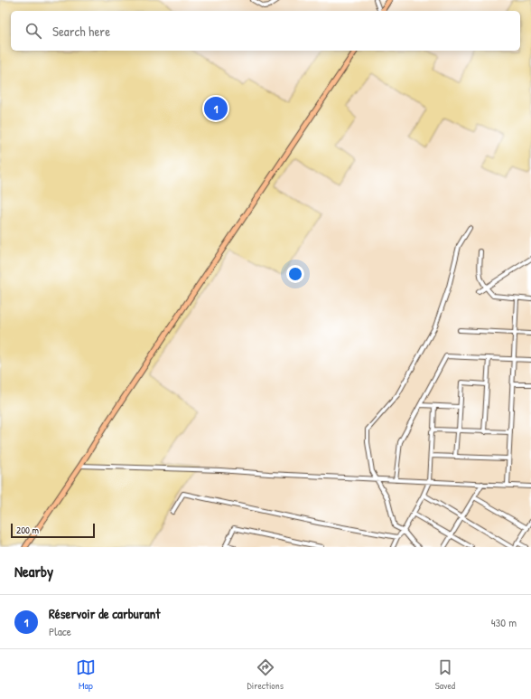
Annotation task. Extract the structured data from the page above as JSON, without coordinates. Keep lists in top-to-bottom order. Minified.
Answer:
{"scale_bar":"200 m","page":{"search":"Search here","pins":"1","scale":"200 m","heading":"Nearby","list":[{"mark":"1","name":"Réservoir de carburant","note":"Place","value":"430 m"}],"nav":["Map","Directions","Saved"]}}
